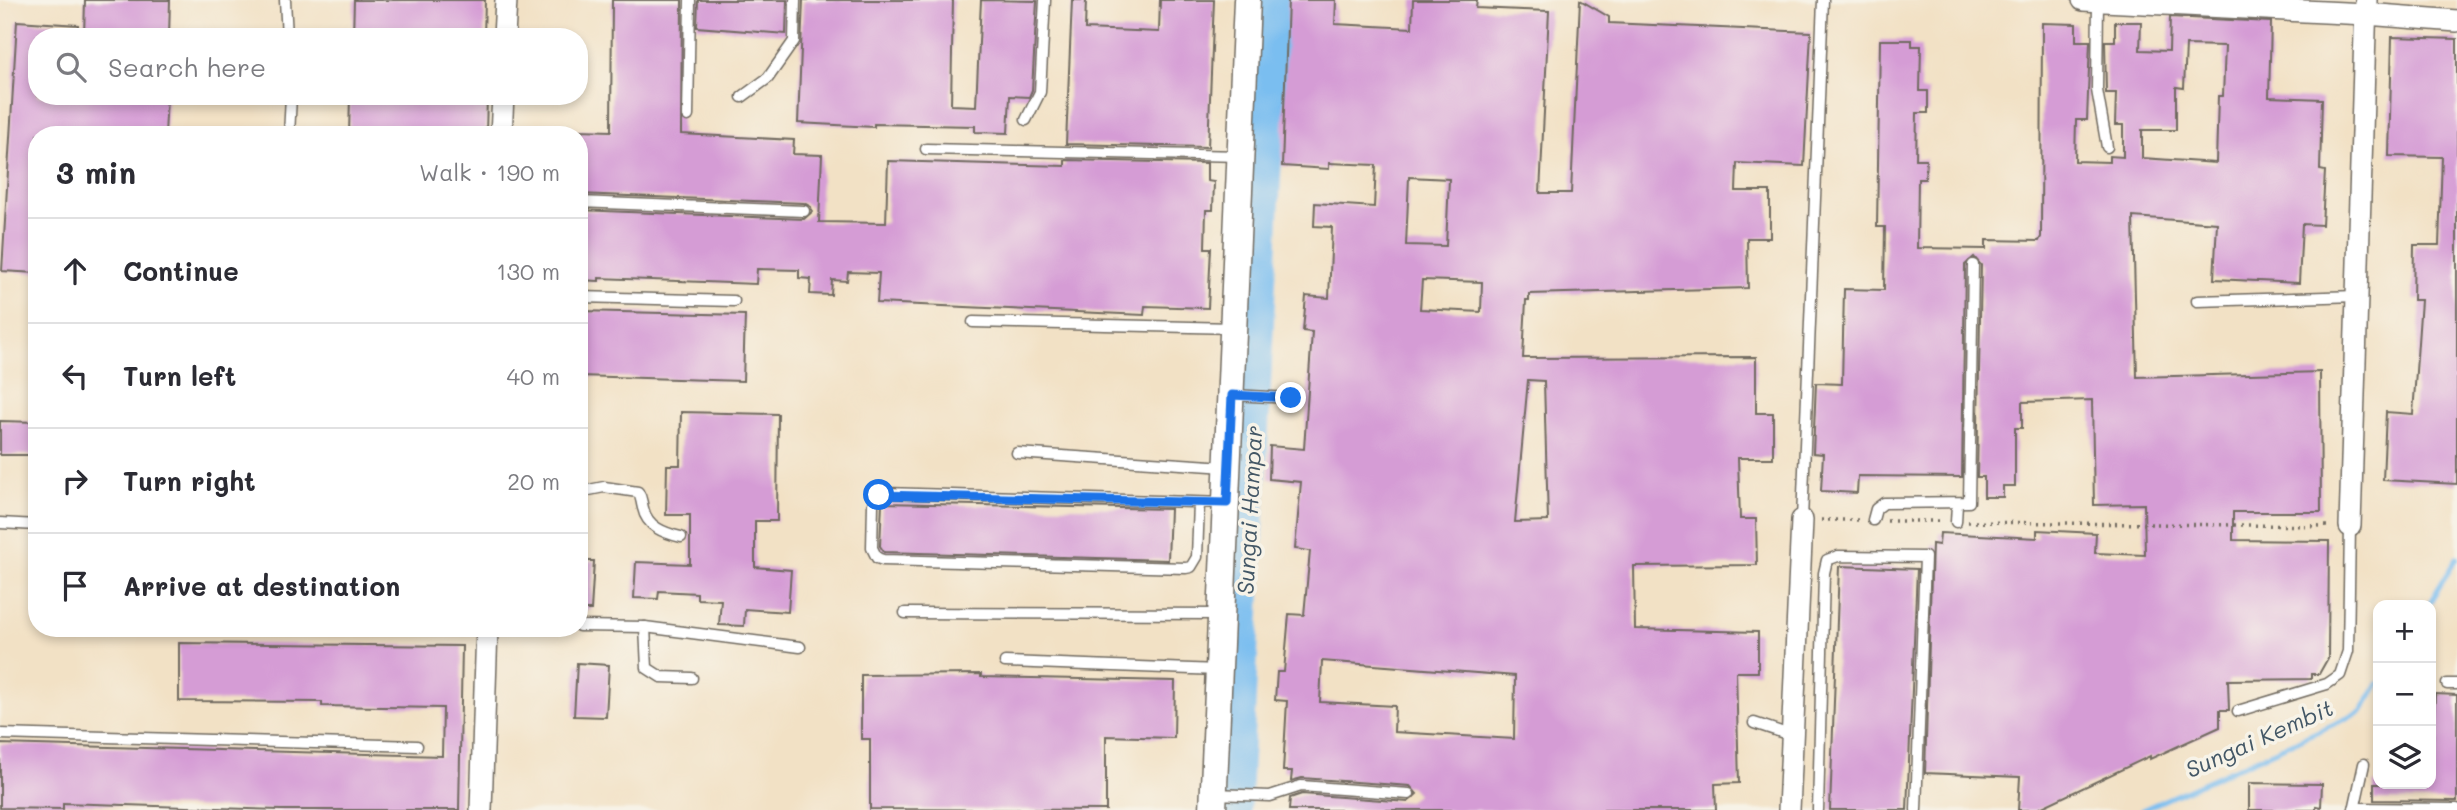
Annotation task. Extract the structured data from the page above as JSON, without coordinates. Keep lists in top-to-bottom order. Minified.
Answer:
{"water":["Sungai Hampar","Sungai Kembit"],"page":{"search":"Search here","heading":["3 min","Walk · 190 m"],"list":[["Continue","130 m"],["Turn left","40 m"],["Turn right","20 m"],"Arrive at destination"],"map_buttons":["+","−"]}}
